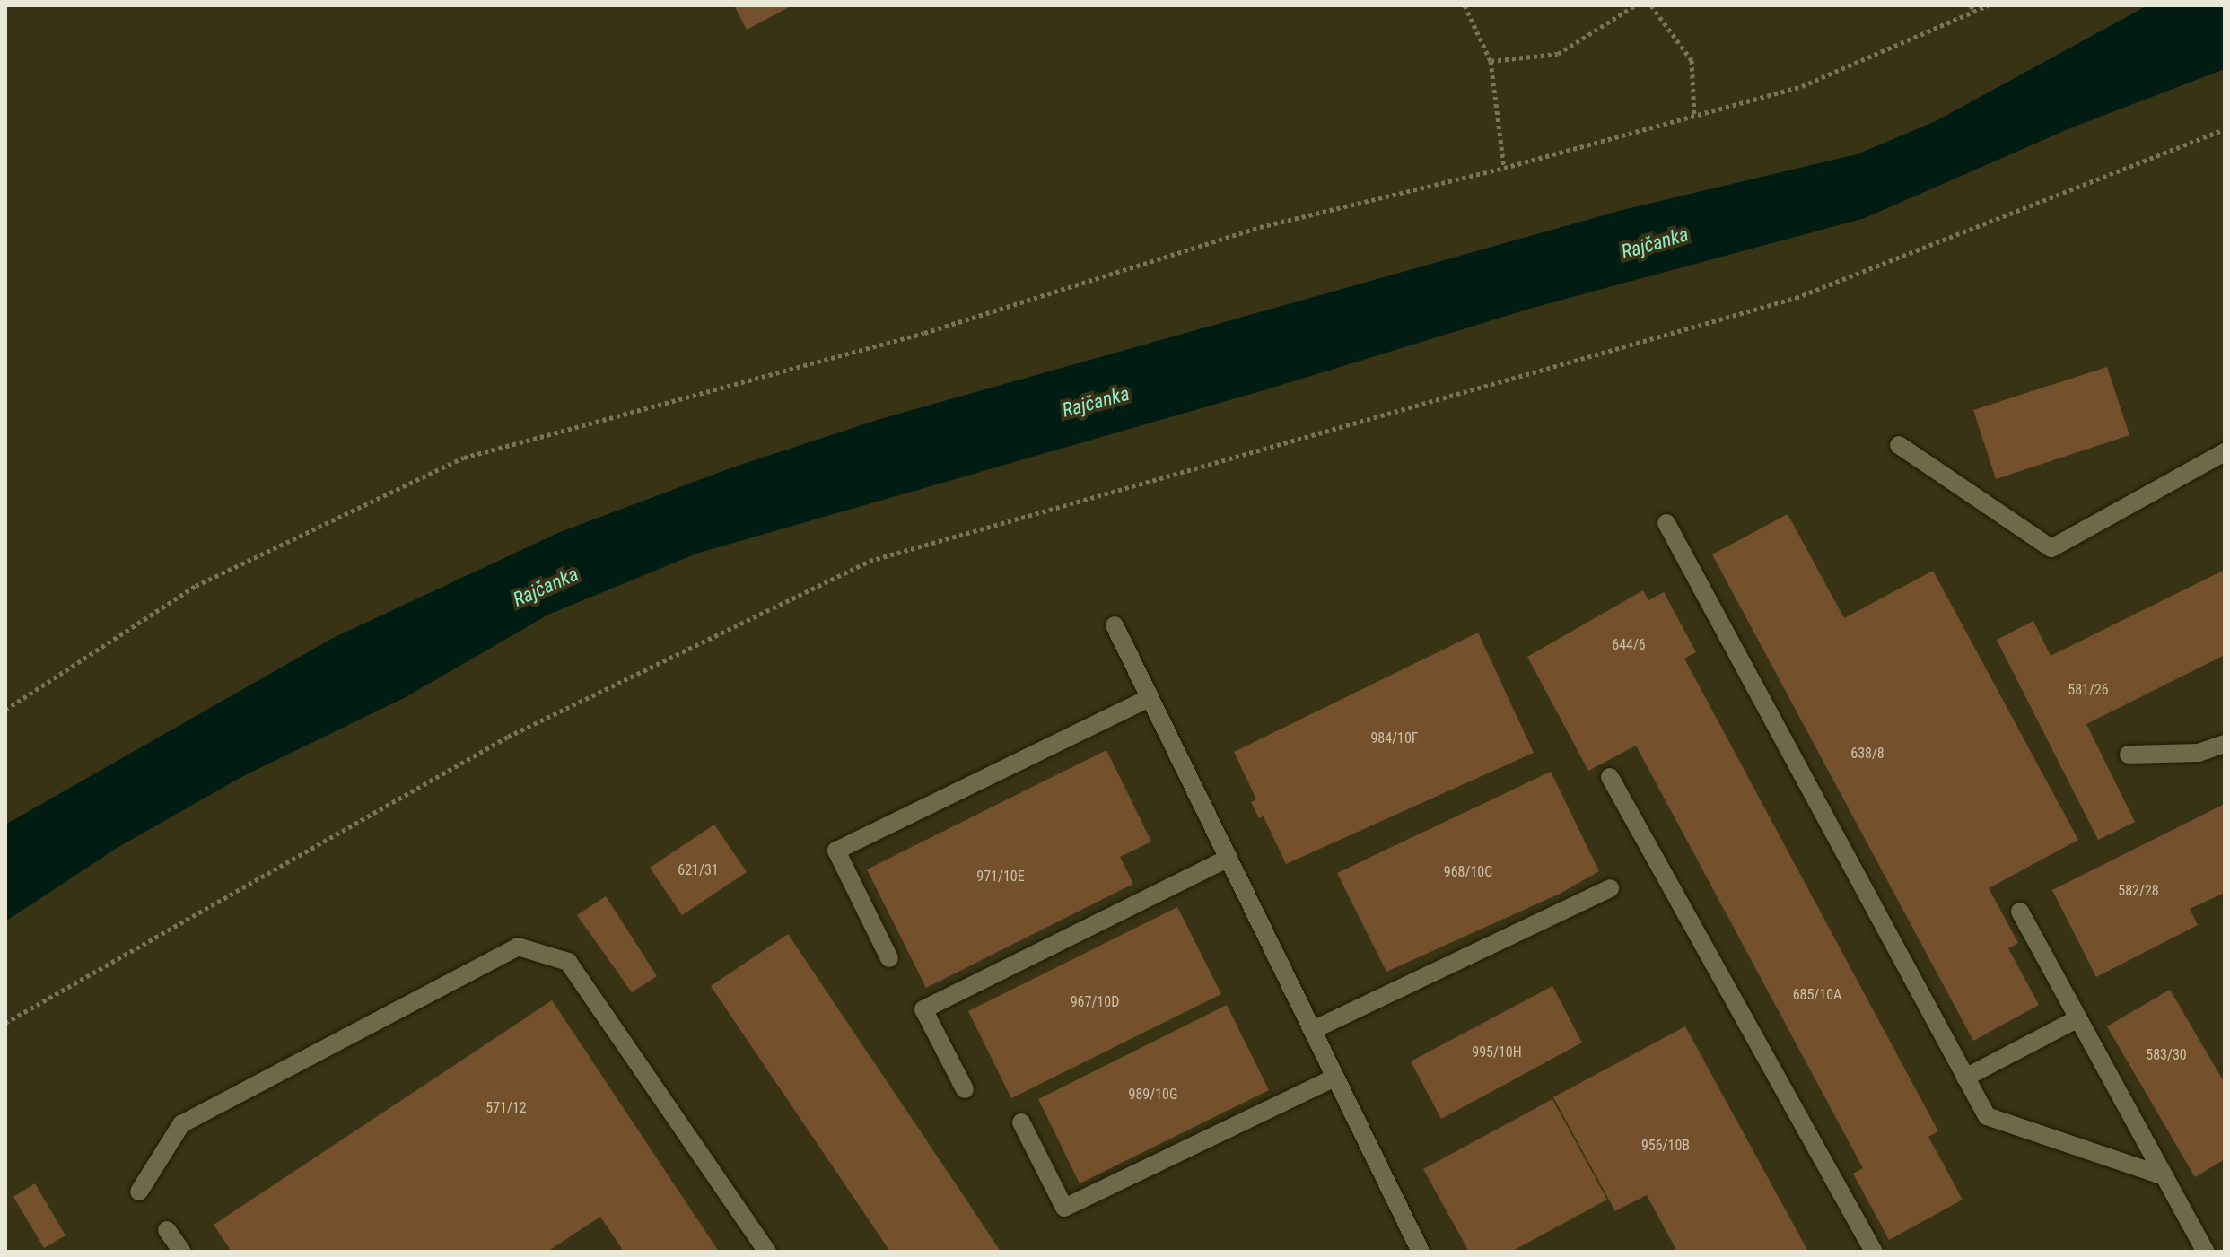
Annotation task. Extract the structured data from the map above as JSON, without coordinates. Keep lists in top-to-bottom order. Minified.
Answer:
{"water":["Rajčanka"],"house_numbers":["644/6","581/26","984/10F","638/8","621/31","968/10C","971/10E","582/28","685/10A","967/10D","995/10H","583/30","989/10G","571/12","956/10B"]}
